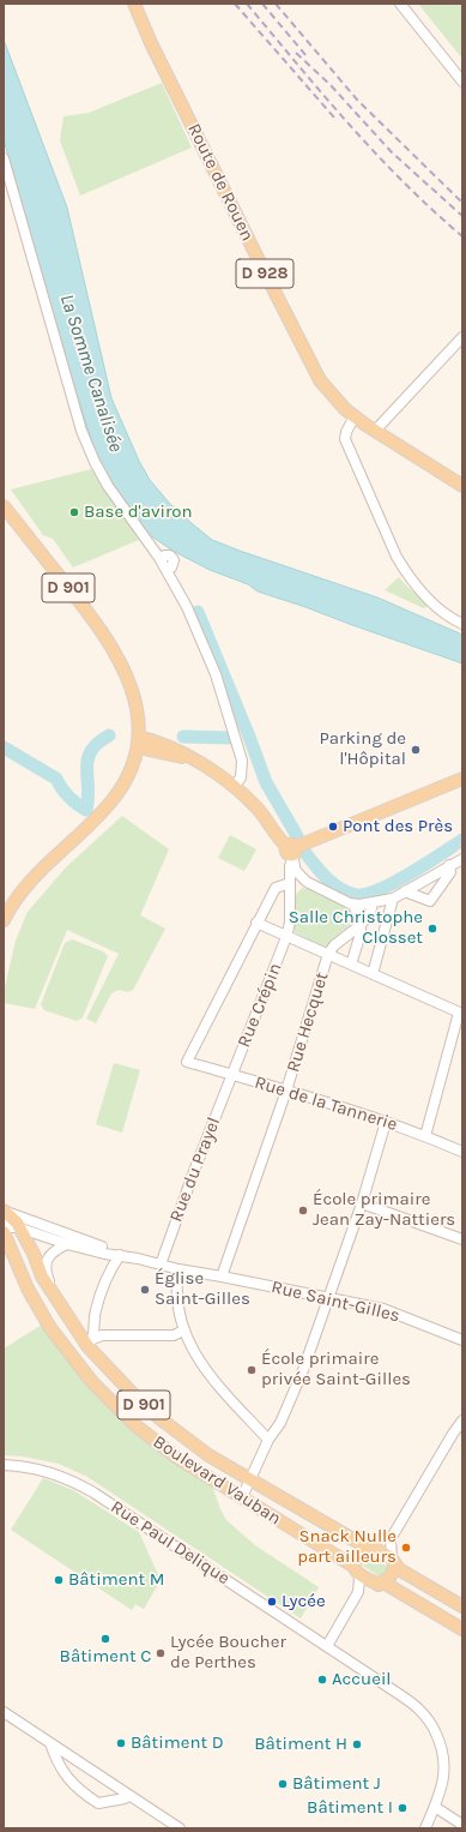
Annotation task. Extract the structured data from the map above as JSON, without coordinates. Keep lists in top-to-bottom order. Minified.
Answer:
{"streets":{"main road":["Route de Rouen","D 928","D 901","Boulevard Vauban"],"street":["Rue Crépin","Rue Hecquet","Rue de la Tannerie","Rue du Prayel","Rue Saint-Gilles","Rue Paul Delique"]},"crossings":[["D 901","Rue Saint-Gilles"],["D 901","Boulevard Vauban"],["Rue Crépin","Rue de la Tannerie"],["Rue Crépin","Rue du Prayel"],["Rue Hecquet","Rue de la Tannerie"],["Rue Hecquet","Rue Saint-Gilles"],["Rue de la Tannerie","Rue du Prayel"],["Rue du Prayel","Rue Saint-Gilles"],["Rue Saint-Gilles","Boulevard Vauban"]],"water":["La Somme Canalisée"],"places":["Base d'aviron","Parking de l'Hôpital","Pont des Près","Salle Christophe Closset","École primaire Jean Zay-Nattiers","Église Saint-Gilles","École primaire privée Saint-Gilles","Snack Nulle part ailleurs","Bâtiment M","Lycée","Bâtiment C","Lycée Boucher de Perthes","Accueil","Bâtiment D","Bâtiment H","Bâtiment J","Bâtiment I"]}
